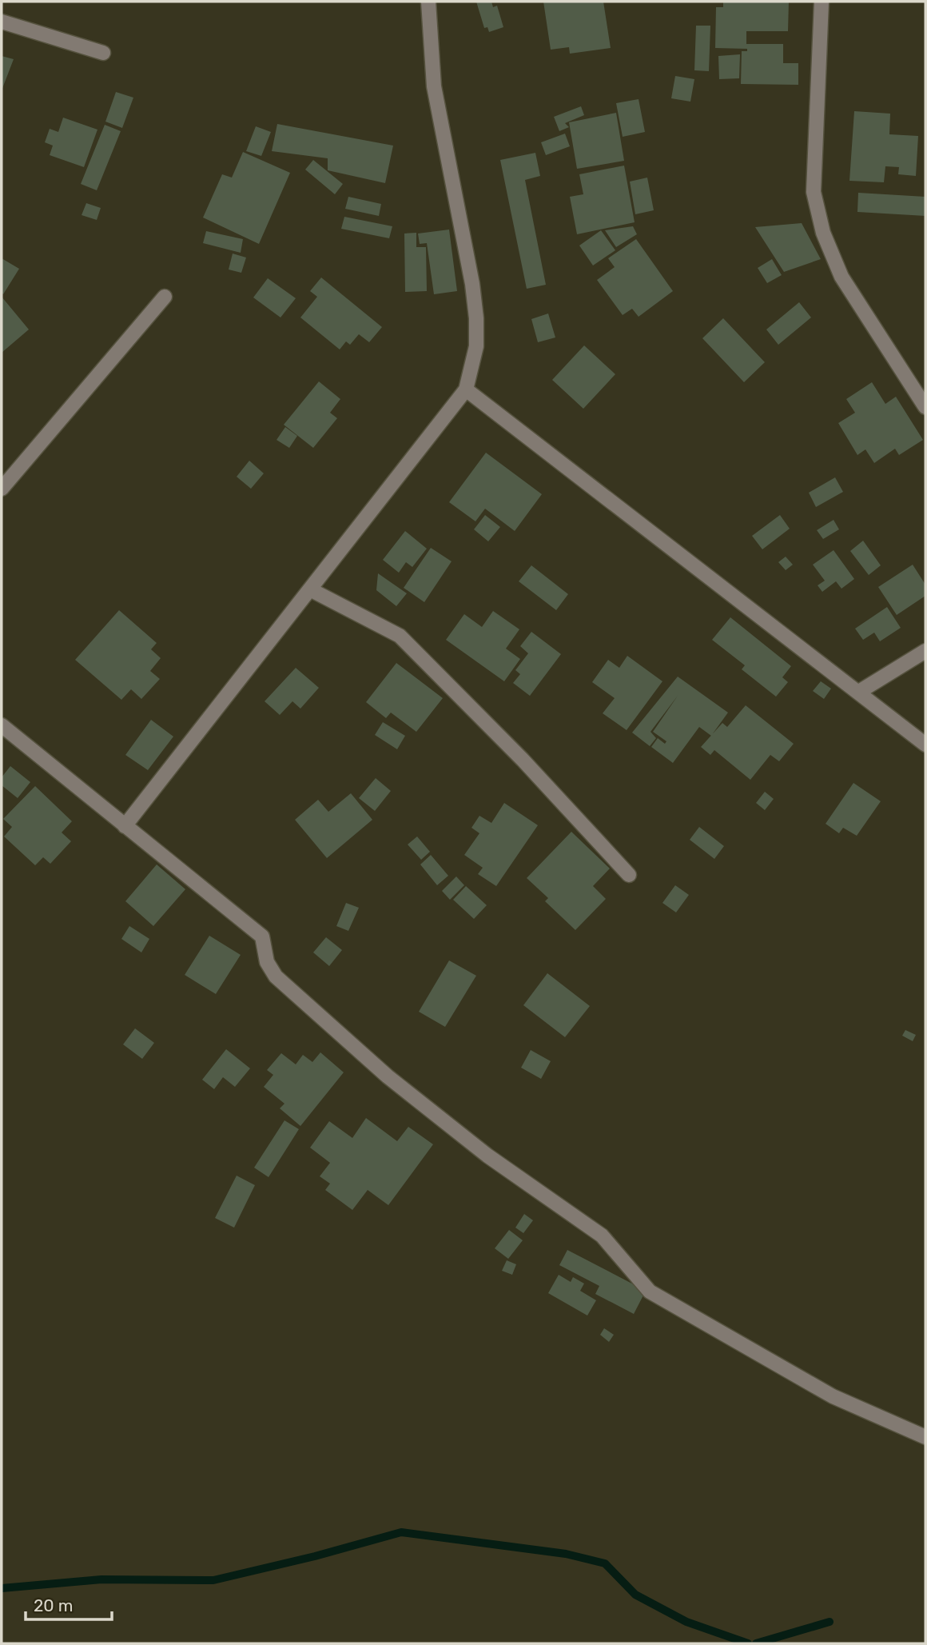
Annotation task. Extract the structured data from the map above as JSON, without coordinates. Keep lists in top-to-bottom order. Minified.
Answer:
{"scale_bar":"20 m"}
